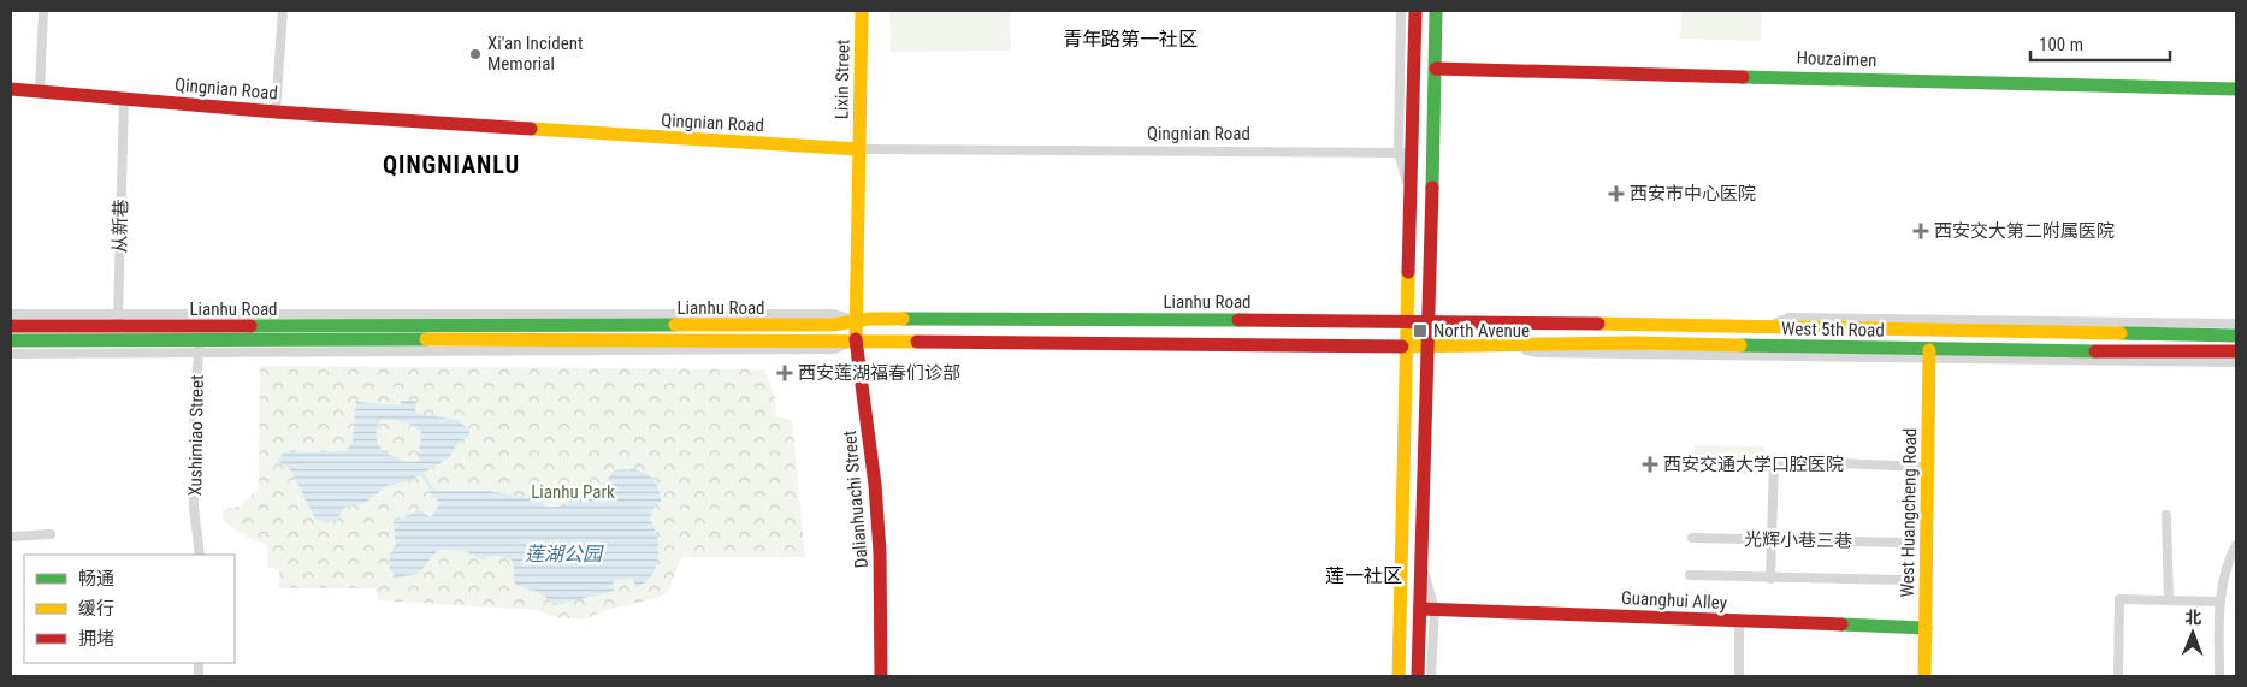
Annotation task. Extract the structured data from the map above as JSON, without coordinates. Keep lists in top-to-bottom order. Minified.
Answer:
{"streets":{"main road":["Houzaimen","Lixin Street","Qingnian Road","Lianhu Road","West 5th Road","Dalianhuachi Street","West Huangcheng Road","Guanghui Alley"],"street":["从新巷","Xushimiao Street","光辉小巷三巷"]},"crossings":[["Lixin Street","Qingnian Road"],["Lixin Street","Lianhu Road"],["Lixin Street","Dalianhuachi Street"],["Qingnian Road","从新巷"],["从新巷","Lianhu Road"],["Lianhu Road","West 5th Road"],["Lianhu Road","Xushimiao Street"],["Lianhu Road","Dalianhuachi Street"],["West 5th Road","West Huangcheng Road"],["West Huangcheng Road","Guanghui Alley"]],"districts":["青年路第一社区","QINGNIANLU","莲一社区"],"water":["莲湖公园"],"parks":["Lianhu Park"],"places":{"other":["Xi'an Incident Memorial"],"health":["西安市中心医院","西安交大第二附属医院","西安莲湖福春们诊部","西安交通大学口腔医院"],"transit":["North Avenue"]},"legend":["畅通","缓行","拥堵"],"scale_bar":"100 m","north":"top"}
